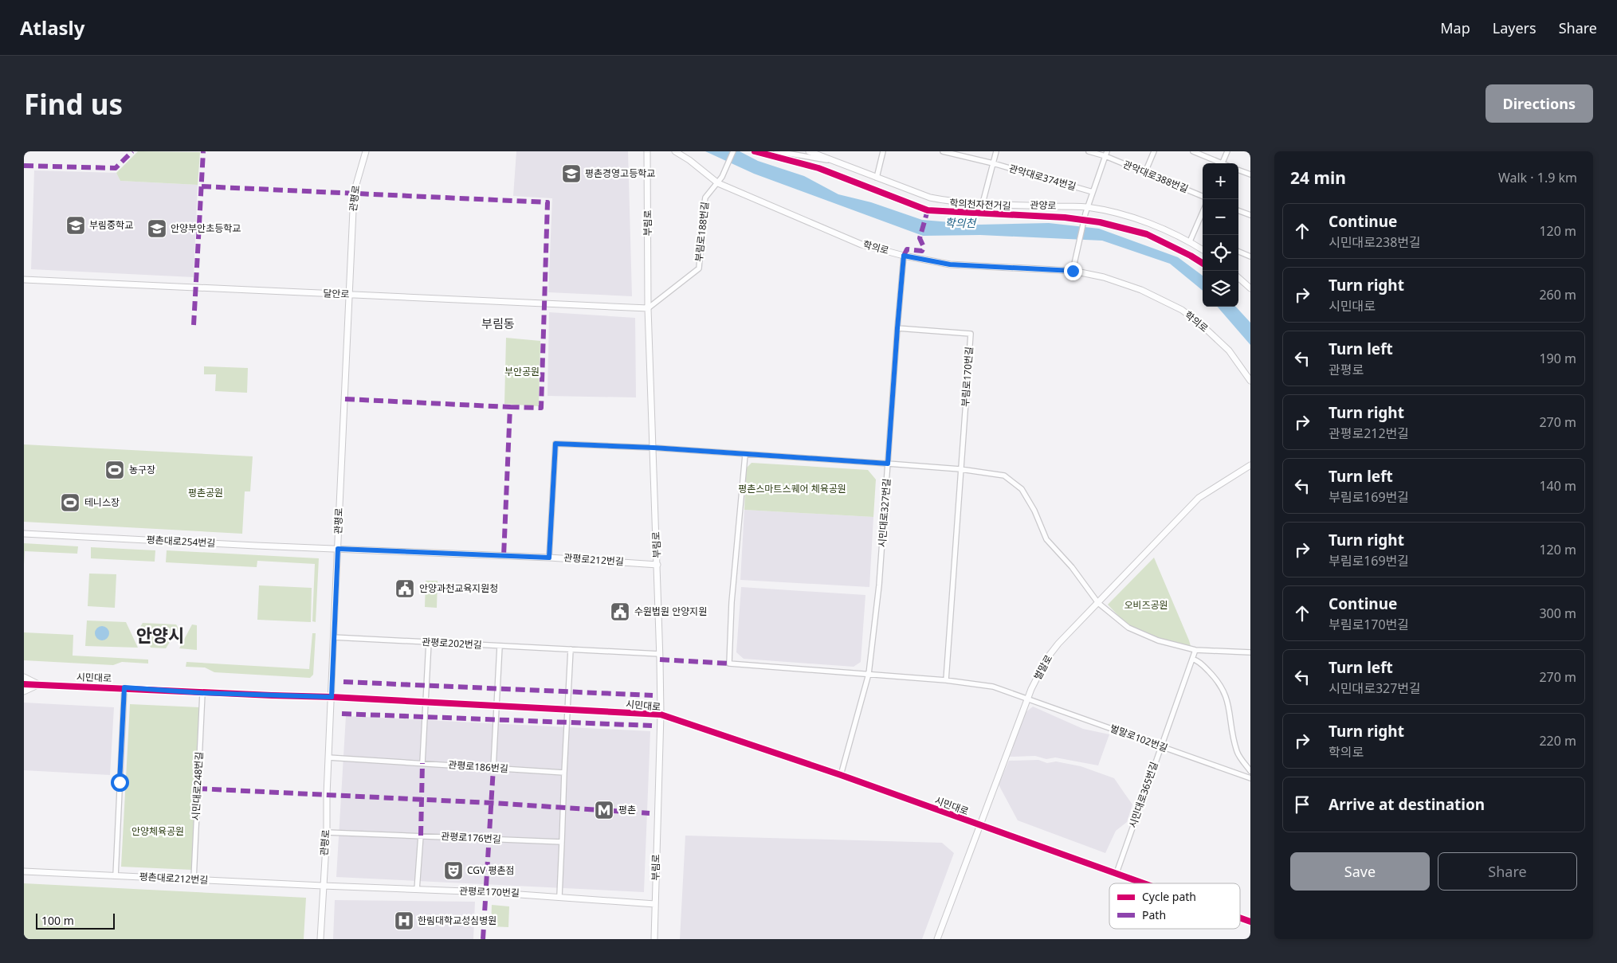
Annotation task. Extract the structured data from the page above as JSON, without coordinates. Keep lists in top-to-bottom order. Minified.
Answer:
{"streets":{"street":["관악대로388번길","관악대로374번길","관평로","관양로","부림로","부림로188번길","학의로","달안로","부림로170번길","시민대로327번길","평촌대로254번길","관평로212번길","관평로202번길","벌말로","시민대로","벌말로102번길","관평로186번길","시민대로248번길","시민대로365번길","관평로176번길","평촌대로212번길","관평로170번길"],"cycle path":["학의천자전거길"]},"crossings":[["관평로","달안로"],["관평로","평촌대로254번길"],["관평로","관평로212번길"],["관평로","관평로202번길"],["관평로","시민대로"],["관평로","관평로186번길"],["관평로","관평로176번길"],["관평로","평촌대로212번길"],["관평로","관평로170번길"],["부림로","부림로188번길"],["부림로","달안로"],["부림로","관평로212번길"],["부림로","관평로202번길"],["부림로","시민대로"],["부림로","관평로170번길"],["부림로188번길","학의로"],["부림로188번길","달안로"],["학의로","시민대로327번길"],["부림로170번길","시민대로327번길"],["시민대로327번길","시민대로"],["평촌대로254번길","관평로212번길"],["벌말로","시민대로"],["벌말로","벌말로102번길"],["시민대로","시민대로248번길"],["시민대로","시민대로365번길"],["벌말로102번길","시민대로365번길"],["시민대로248번길","평촌대로212번길"],["평촌대로212번길","관평로170번길"]],"districts":["부림동","안양시"],"water":["학의천"],"parks":["부안공원","평촌스마트스퀘어 체육공원","평촌공원","오비즈공원","안양체육공원"],"places":{"school or university":["평촌경영고등학교","부림중학교","안양부안초등학교"],"sports":["농구장","테니스장"],"public building":["안양과천교육지원청","수원법원 안양지원"],"metro station":["평촌"],"theatre":["CGV 평촌점"],"hospital":["한림대학교성심병원"]},"legend":["Cycle path","Path"],"scale_bar":"100 m","page":{"header":"Atlasly","nav":["Map","Layers","Share"],"buttons":["Directions",["Save","Share"]],"title":"Find us","heading":["24 min","Walk · 1.9 km"],"map_buttons":["+","−"],"list":[["Continue","시민대로238번길","120 m"],["Turn right","시민대로","260 m"],["Turn left","관평로","190 m"],["Turn right","관평로212번길","270 m"],["Turn left","부림로169번길","140 m"],["Turn right","부림로169번길","120 m"],["Continue","부림로170번길","300 m"],["Turn left","시민대로327번길","270 m"],["Turn right","학의로","220 m"],"Arrive at destination"],"scale":"100 m"}}
